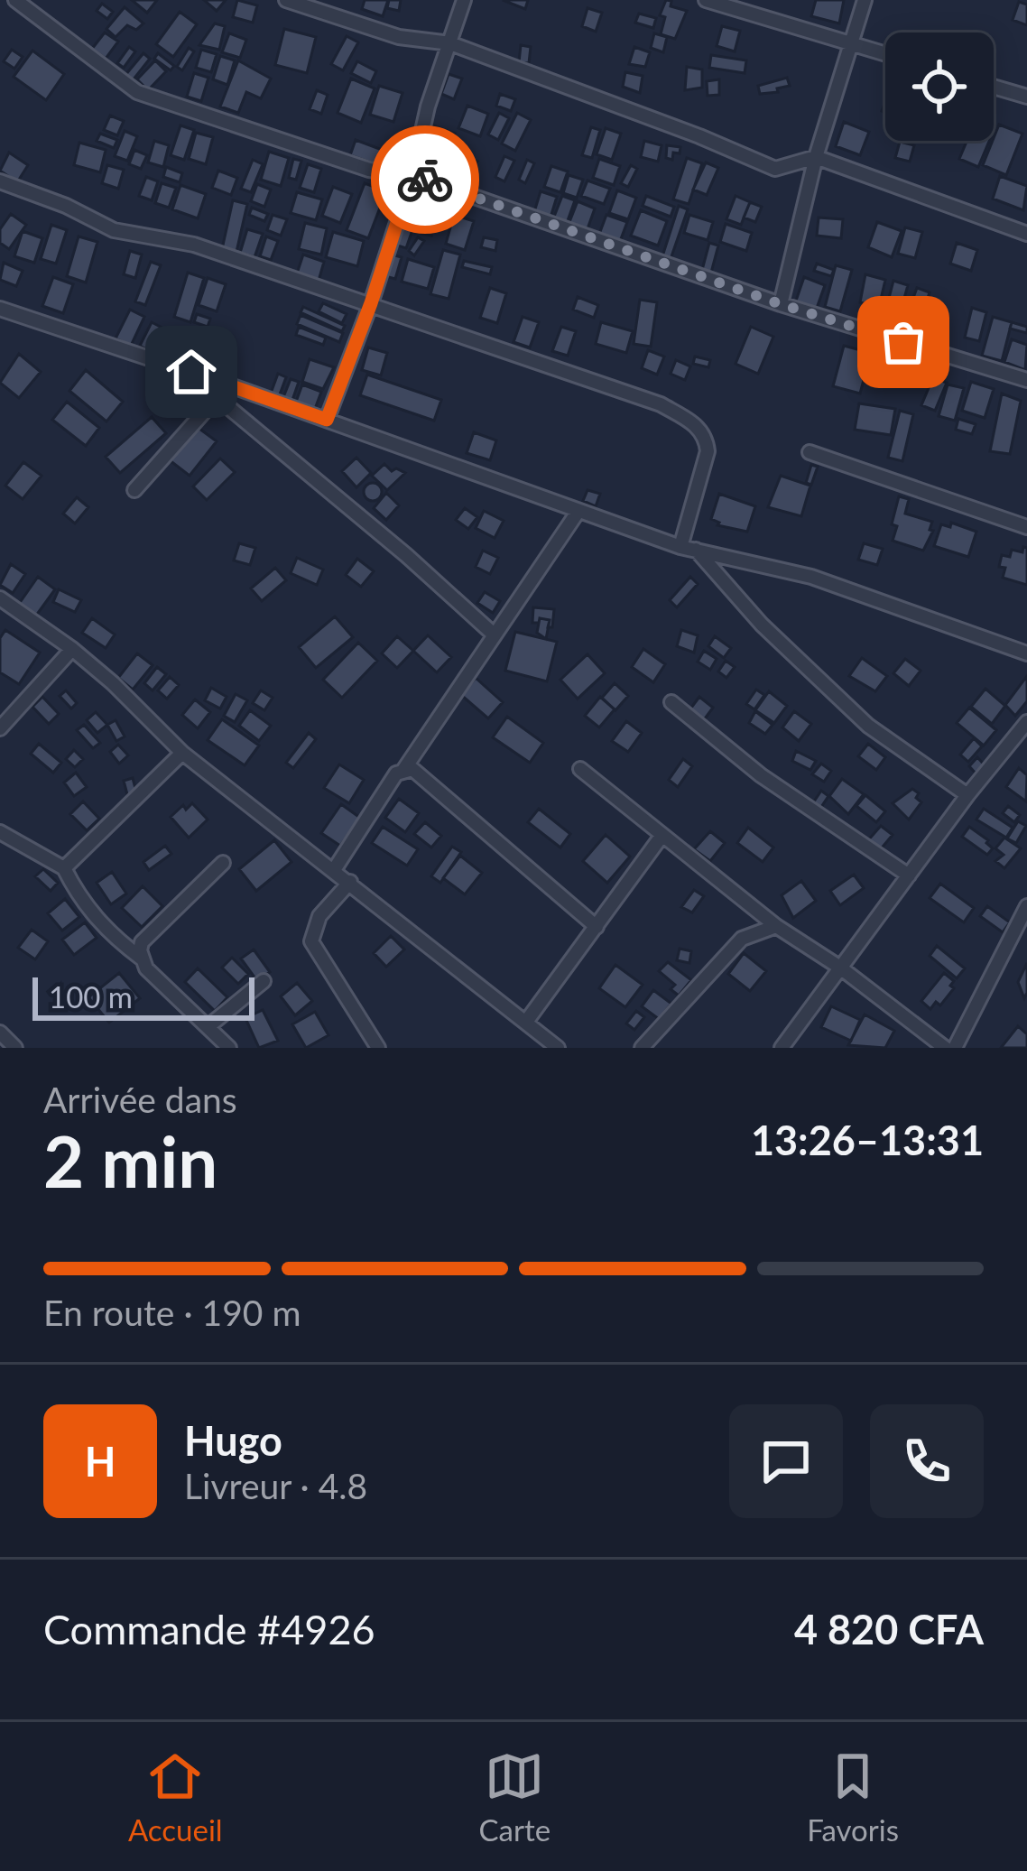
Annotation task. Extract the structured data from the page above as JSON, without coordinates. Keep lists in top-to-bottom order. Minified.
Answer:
{"scale_bar":"100 m","page":{"scale":"100 m","heading":["2 min","Arrivée dans","13:26–13:31"],"panel":["Hugo","Livreur · 4.8","Commande #4926","4 820 CFA"],"bar":"En route · 190 m","round":"H","tabs":["Accueil","Carte","Favoris"]}}
